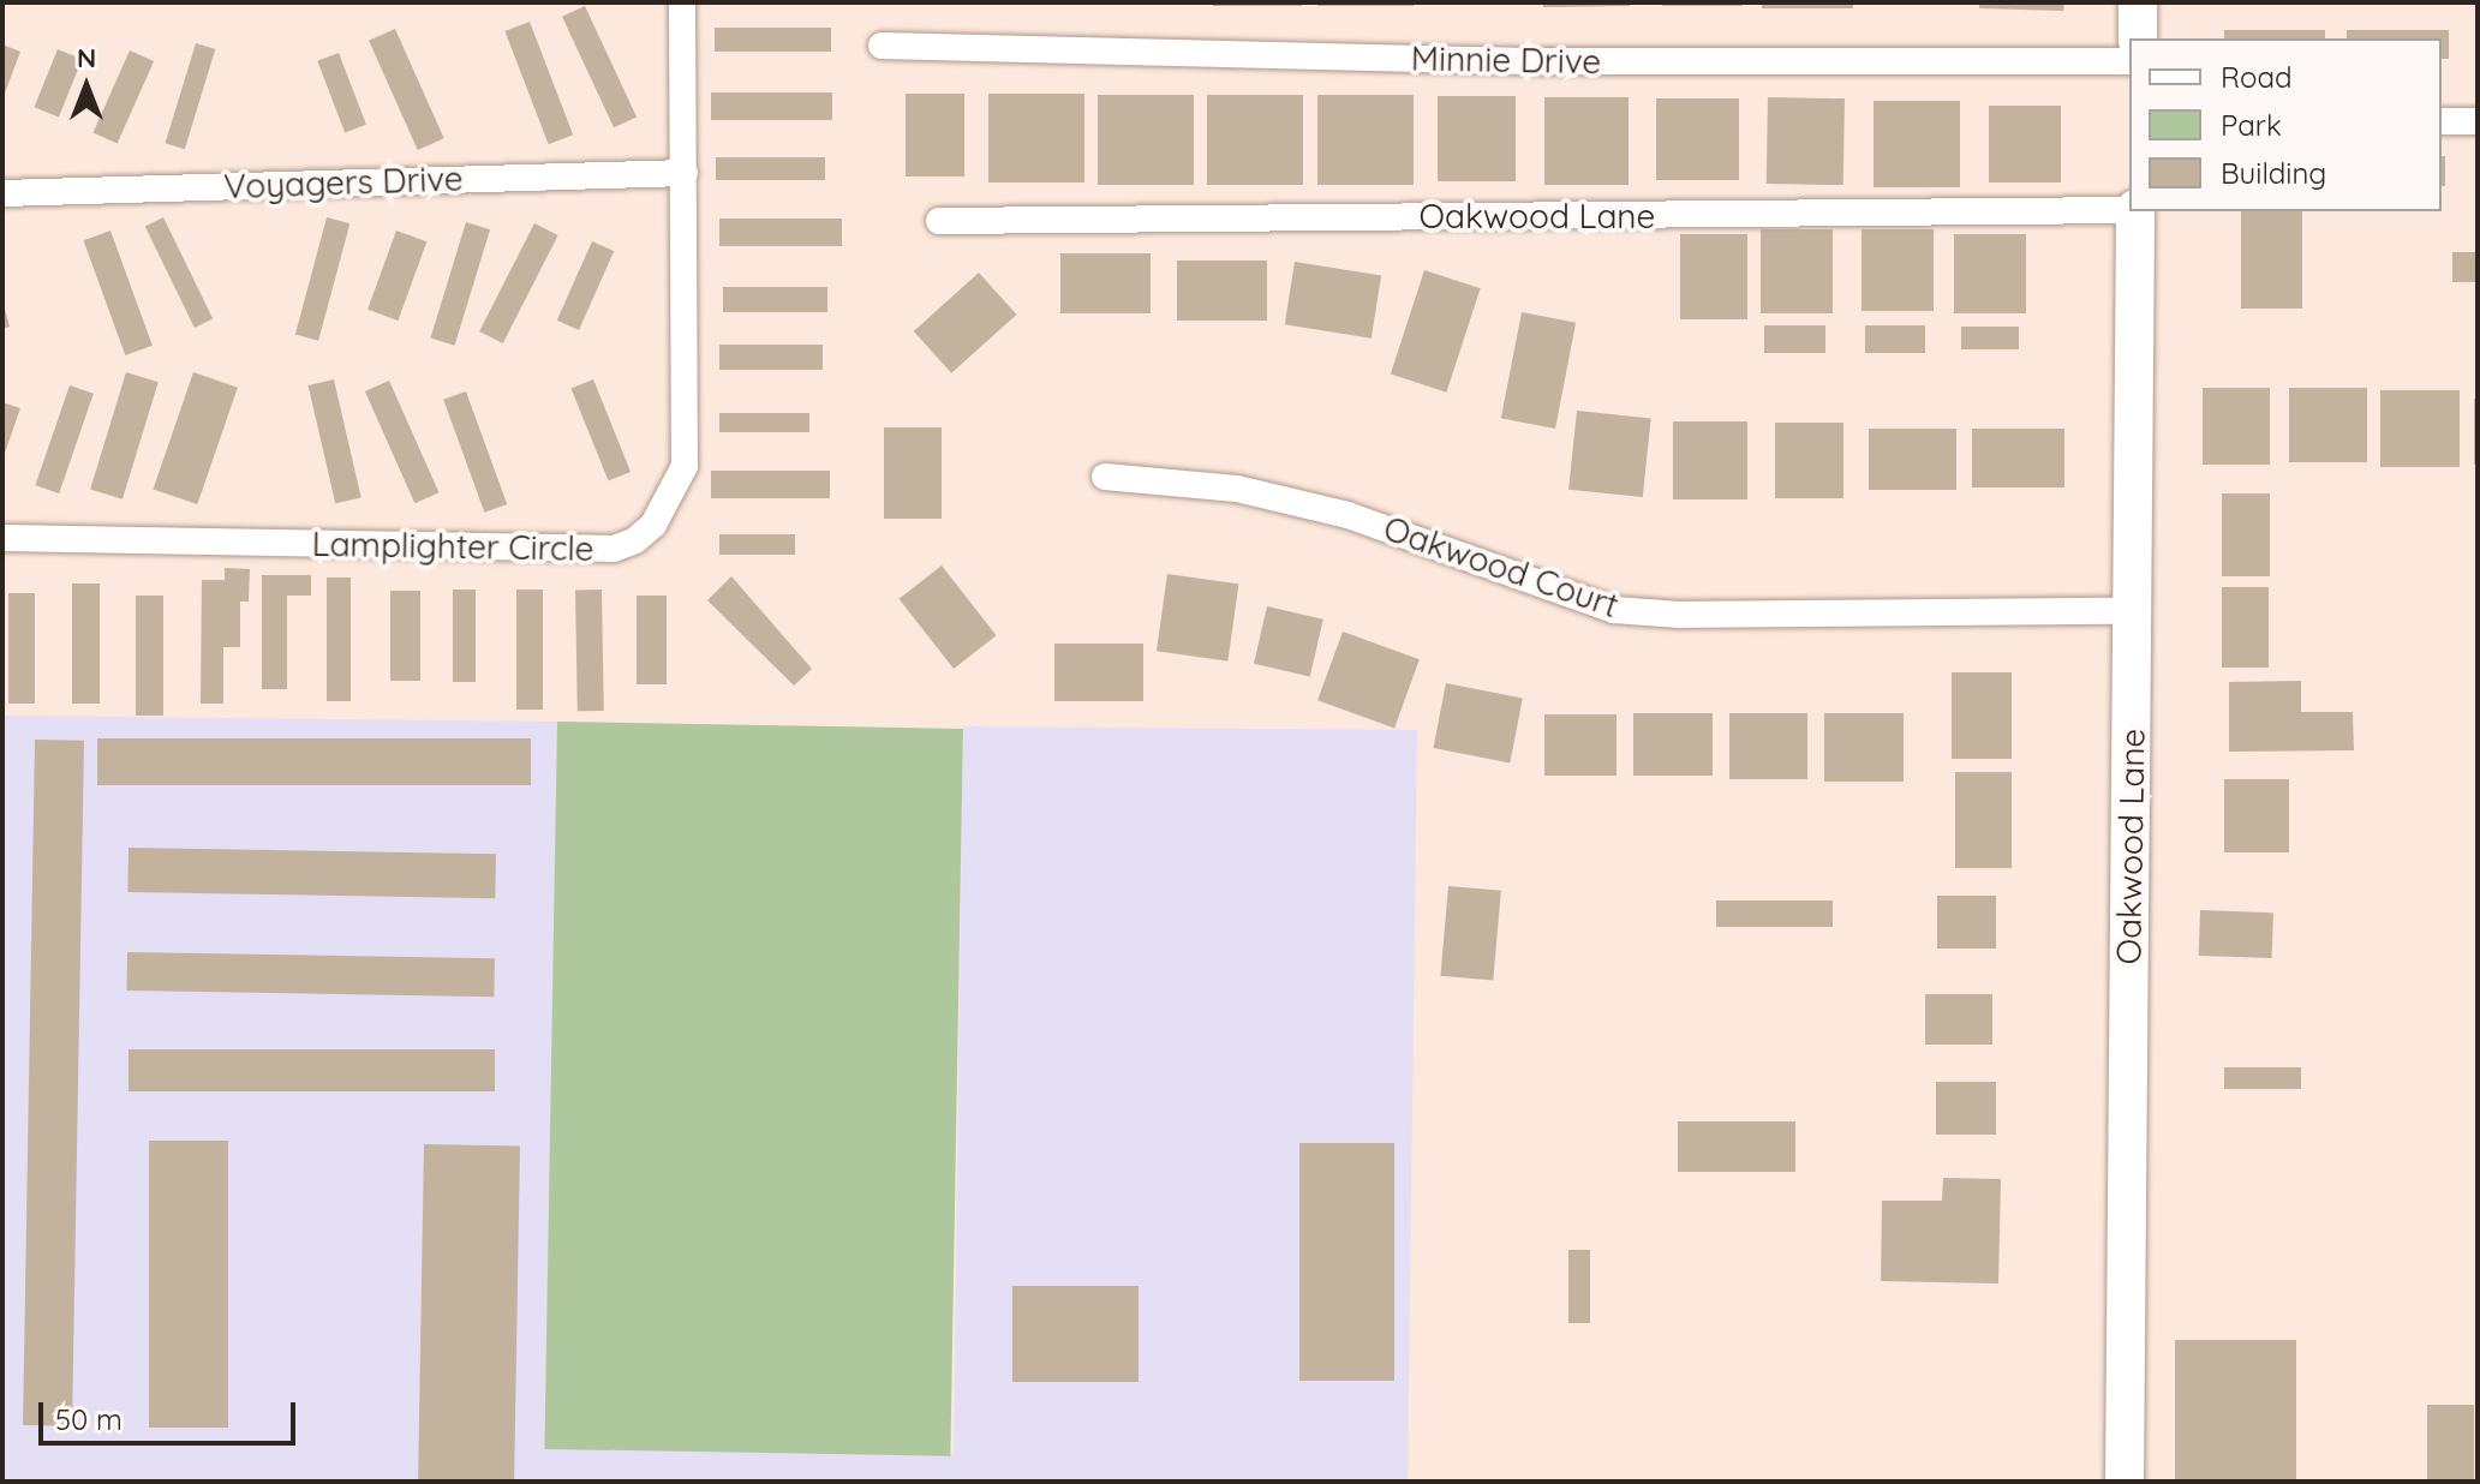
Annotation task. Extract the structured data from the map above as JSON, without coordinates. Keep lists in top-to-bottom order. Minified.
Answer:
{"streets":{"street":["Minnie Drive","Voyagers Drive","Oakwood Lane","Lamplighter Circle","Oakwood Court"]},"crossings":[["Voyagers Drive","Lamplighter Circle"],["Oakwood Lane","Oakwood Court"]],"legend":["Road","Park","Building"],"scale_bar":"50 m","north":"top"}
